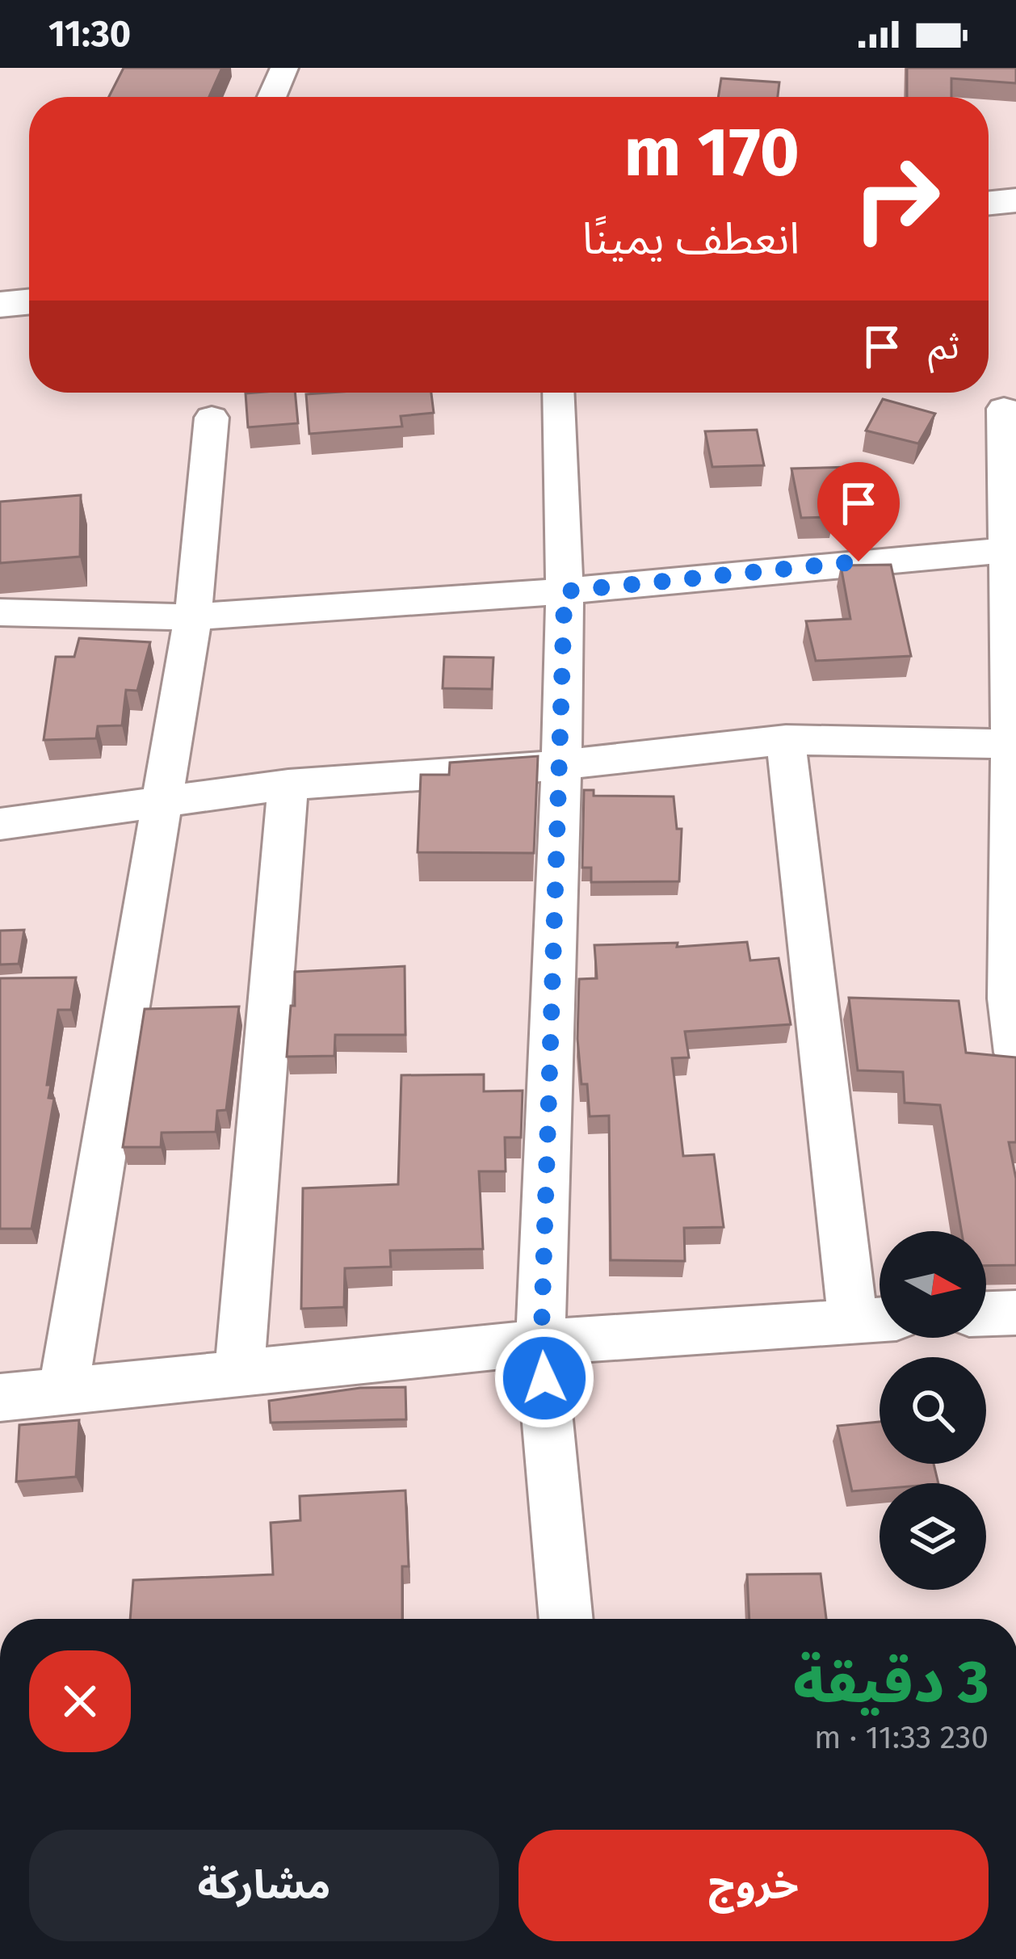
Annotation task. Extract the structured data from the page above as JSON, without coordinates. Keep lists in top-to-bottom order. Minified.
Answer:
{"north":"right","page":{"status":"11:30","turn":["170 m","انعطف يمينًا"],"then":"ثم","heading":["3 دقيقة","230 m · 11:33"],"buttons":["خروج","مشاركة"]}}
